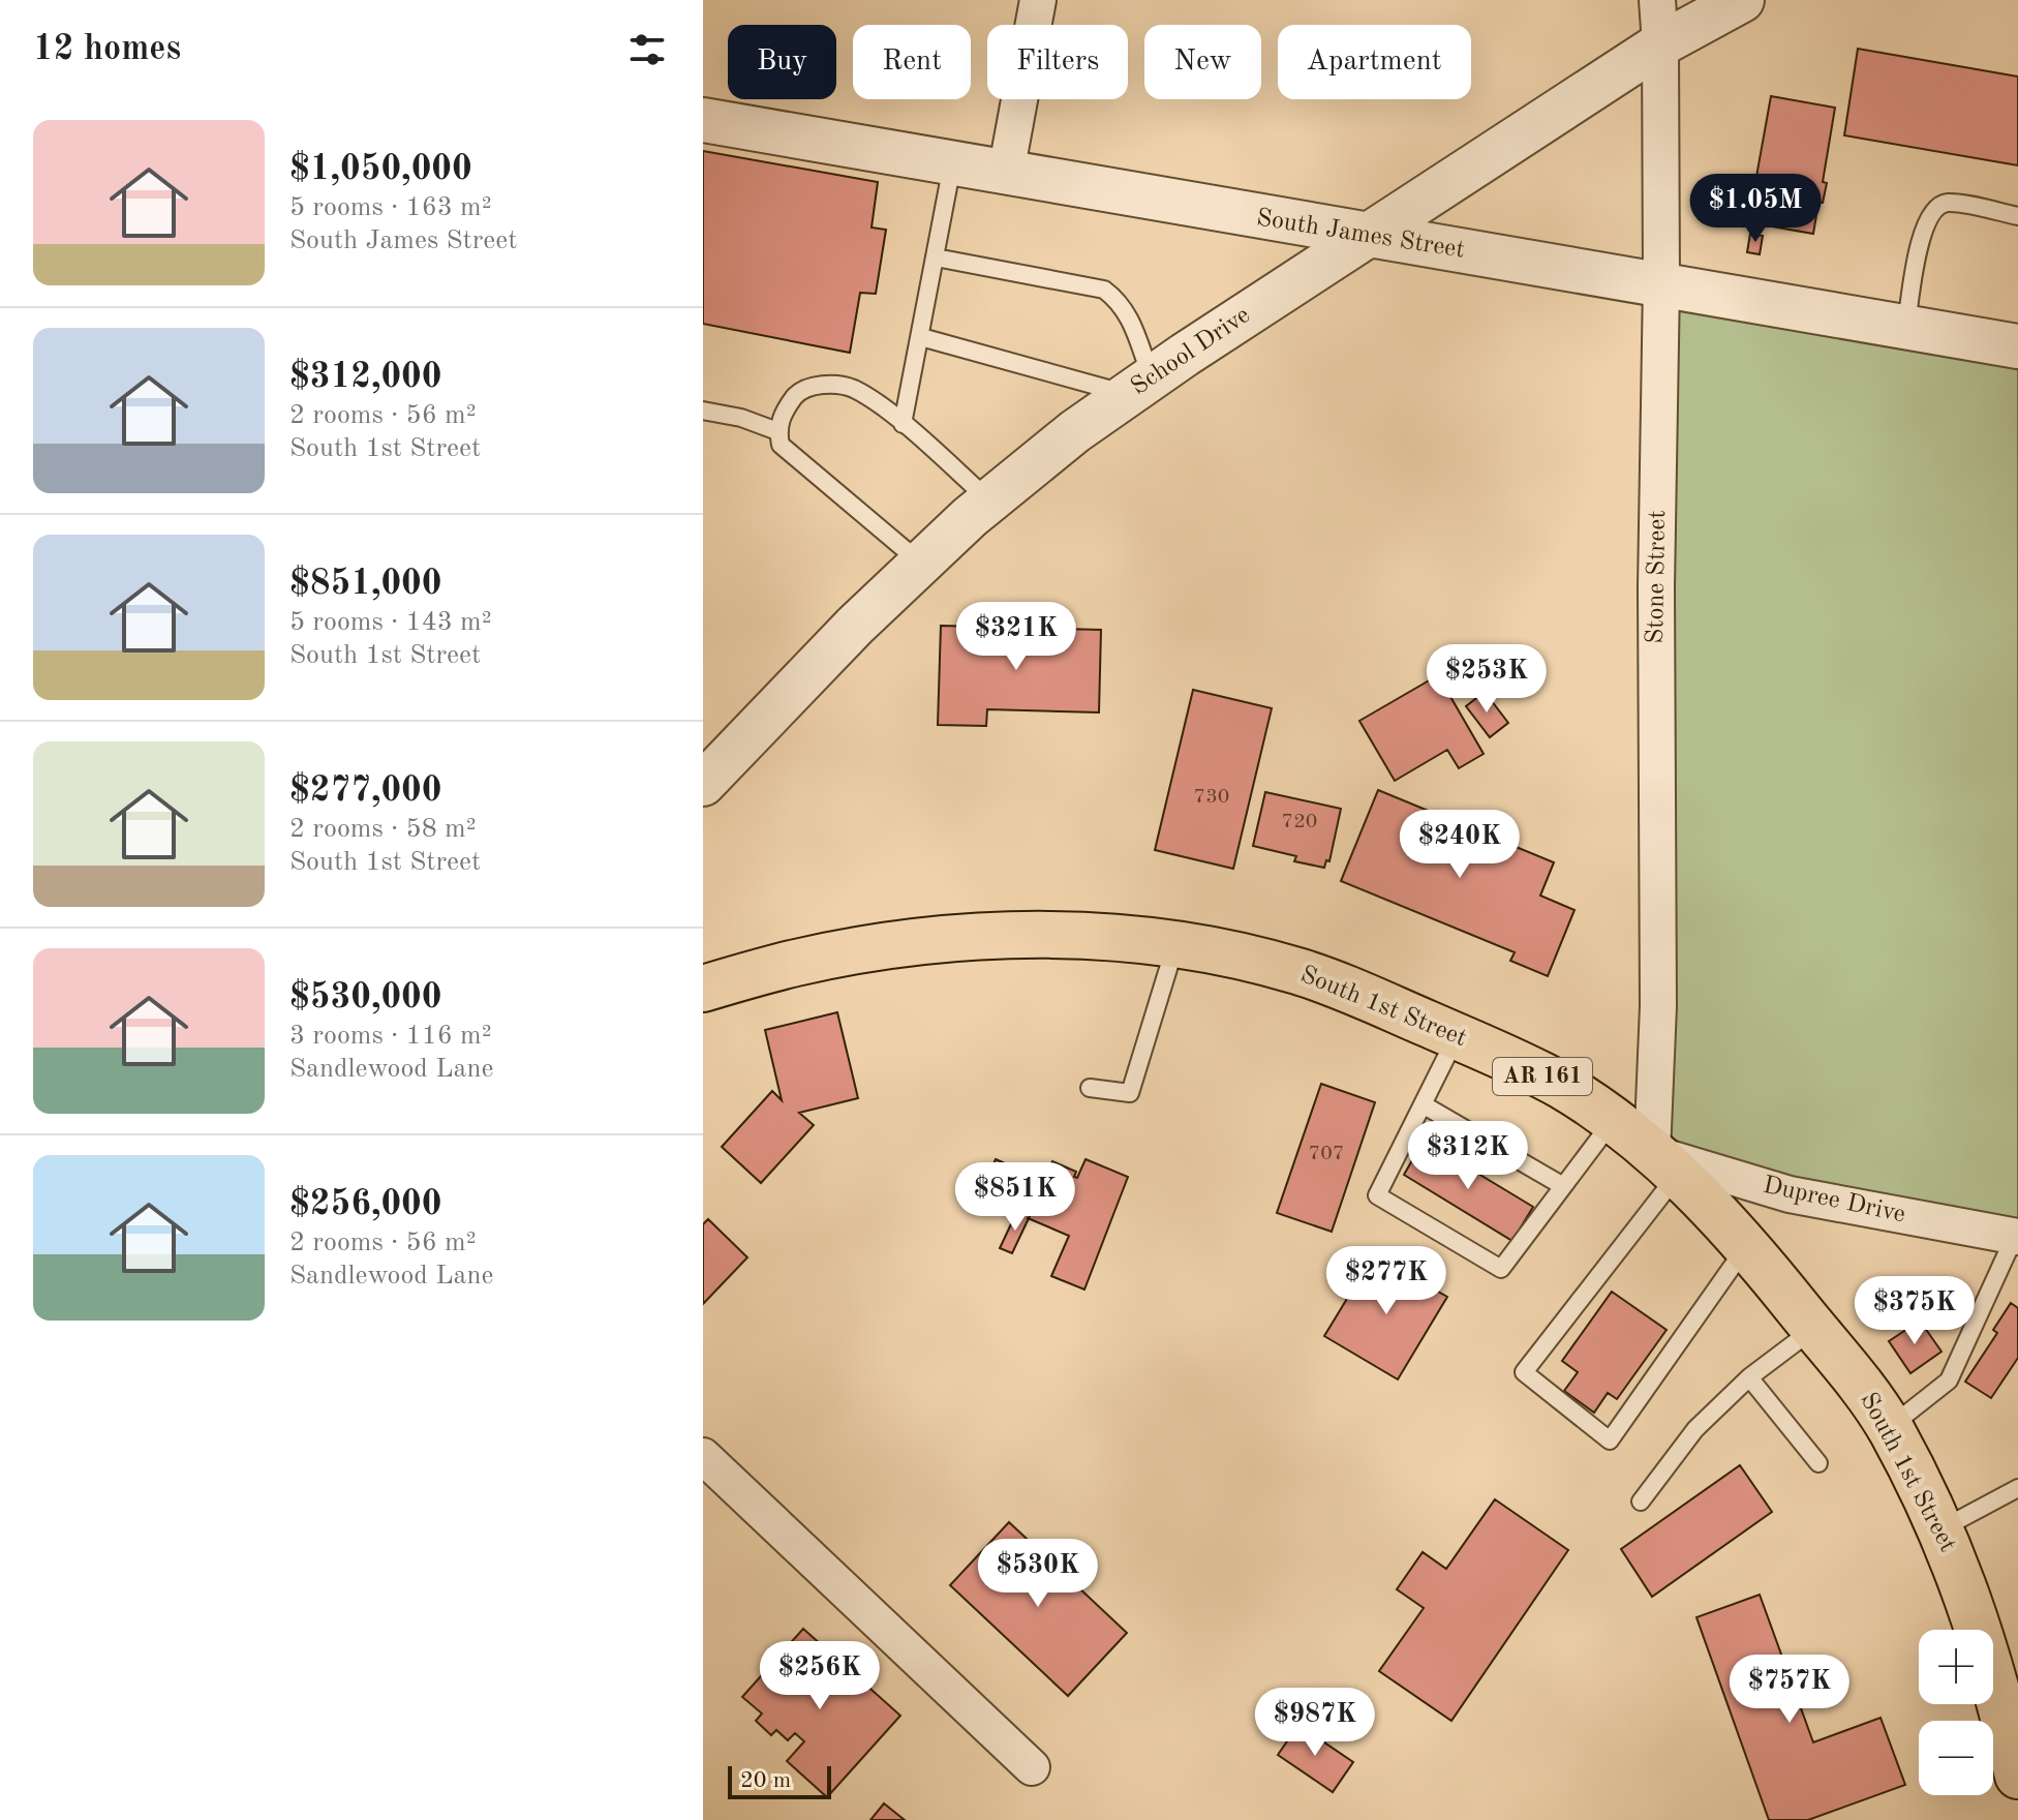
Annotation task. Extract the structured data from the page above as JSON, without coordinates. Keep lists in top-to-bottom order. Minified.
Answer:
{"streets":{"main road":["South 1st Street","AR 161"],"street":["South James Street","School Drive","Stone Street","Dupree Drive"]},"crossings":[["South James Street","School Drive"],["South James Street","Stone Street"],["School Drive","Stone Street"],["Stone Street","South 1st Street"],["Stone Street","Dupree Drive"],["South 1st Street","Dupree Drive"]],"house_numbers":["730","720","707"],"scale_bar":"20 m","page":{"heading":"12 homes","chip":["Buy","Rent","Filters","New","Apartment"],"list":[{"name":"$1,050,000","note":"5 rooms · 163 m² · South James Street"},{"name":"$312,000","note":"2 rooms · 56 m² · South 1st Street"},{"name":"$851,000","note":"5 rooms · 143 m² · South 1st Street"},{"name":"$277,000","note":"2 rooms · 58 m² · South 1st Street"},{"name":"$530,000","note":"3 rooms · 116 m² · Sandlewood Lane"},{"name":"$256,000","note":"2 rooms · 56 m² · Sandlewood Lane"}],"price":["$1.05M","$321K","$253K","$240K","$312K","$851K","$277K","$375K","$530K","$256K","$757K","$987K"],"map_buttons":["+","−"],"scale":"20 m"}}
